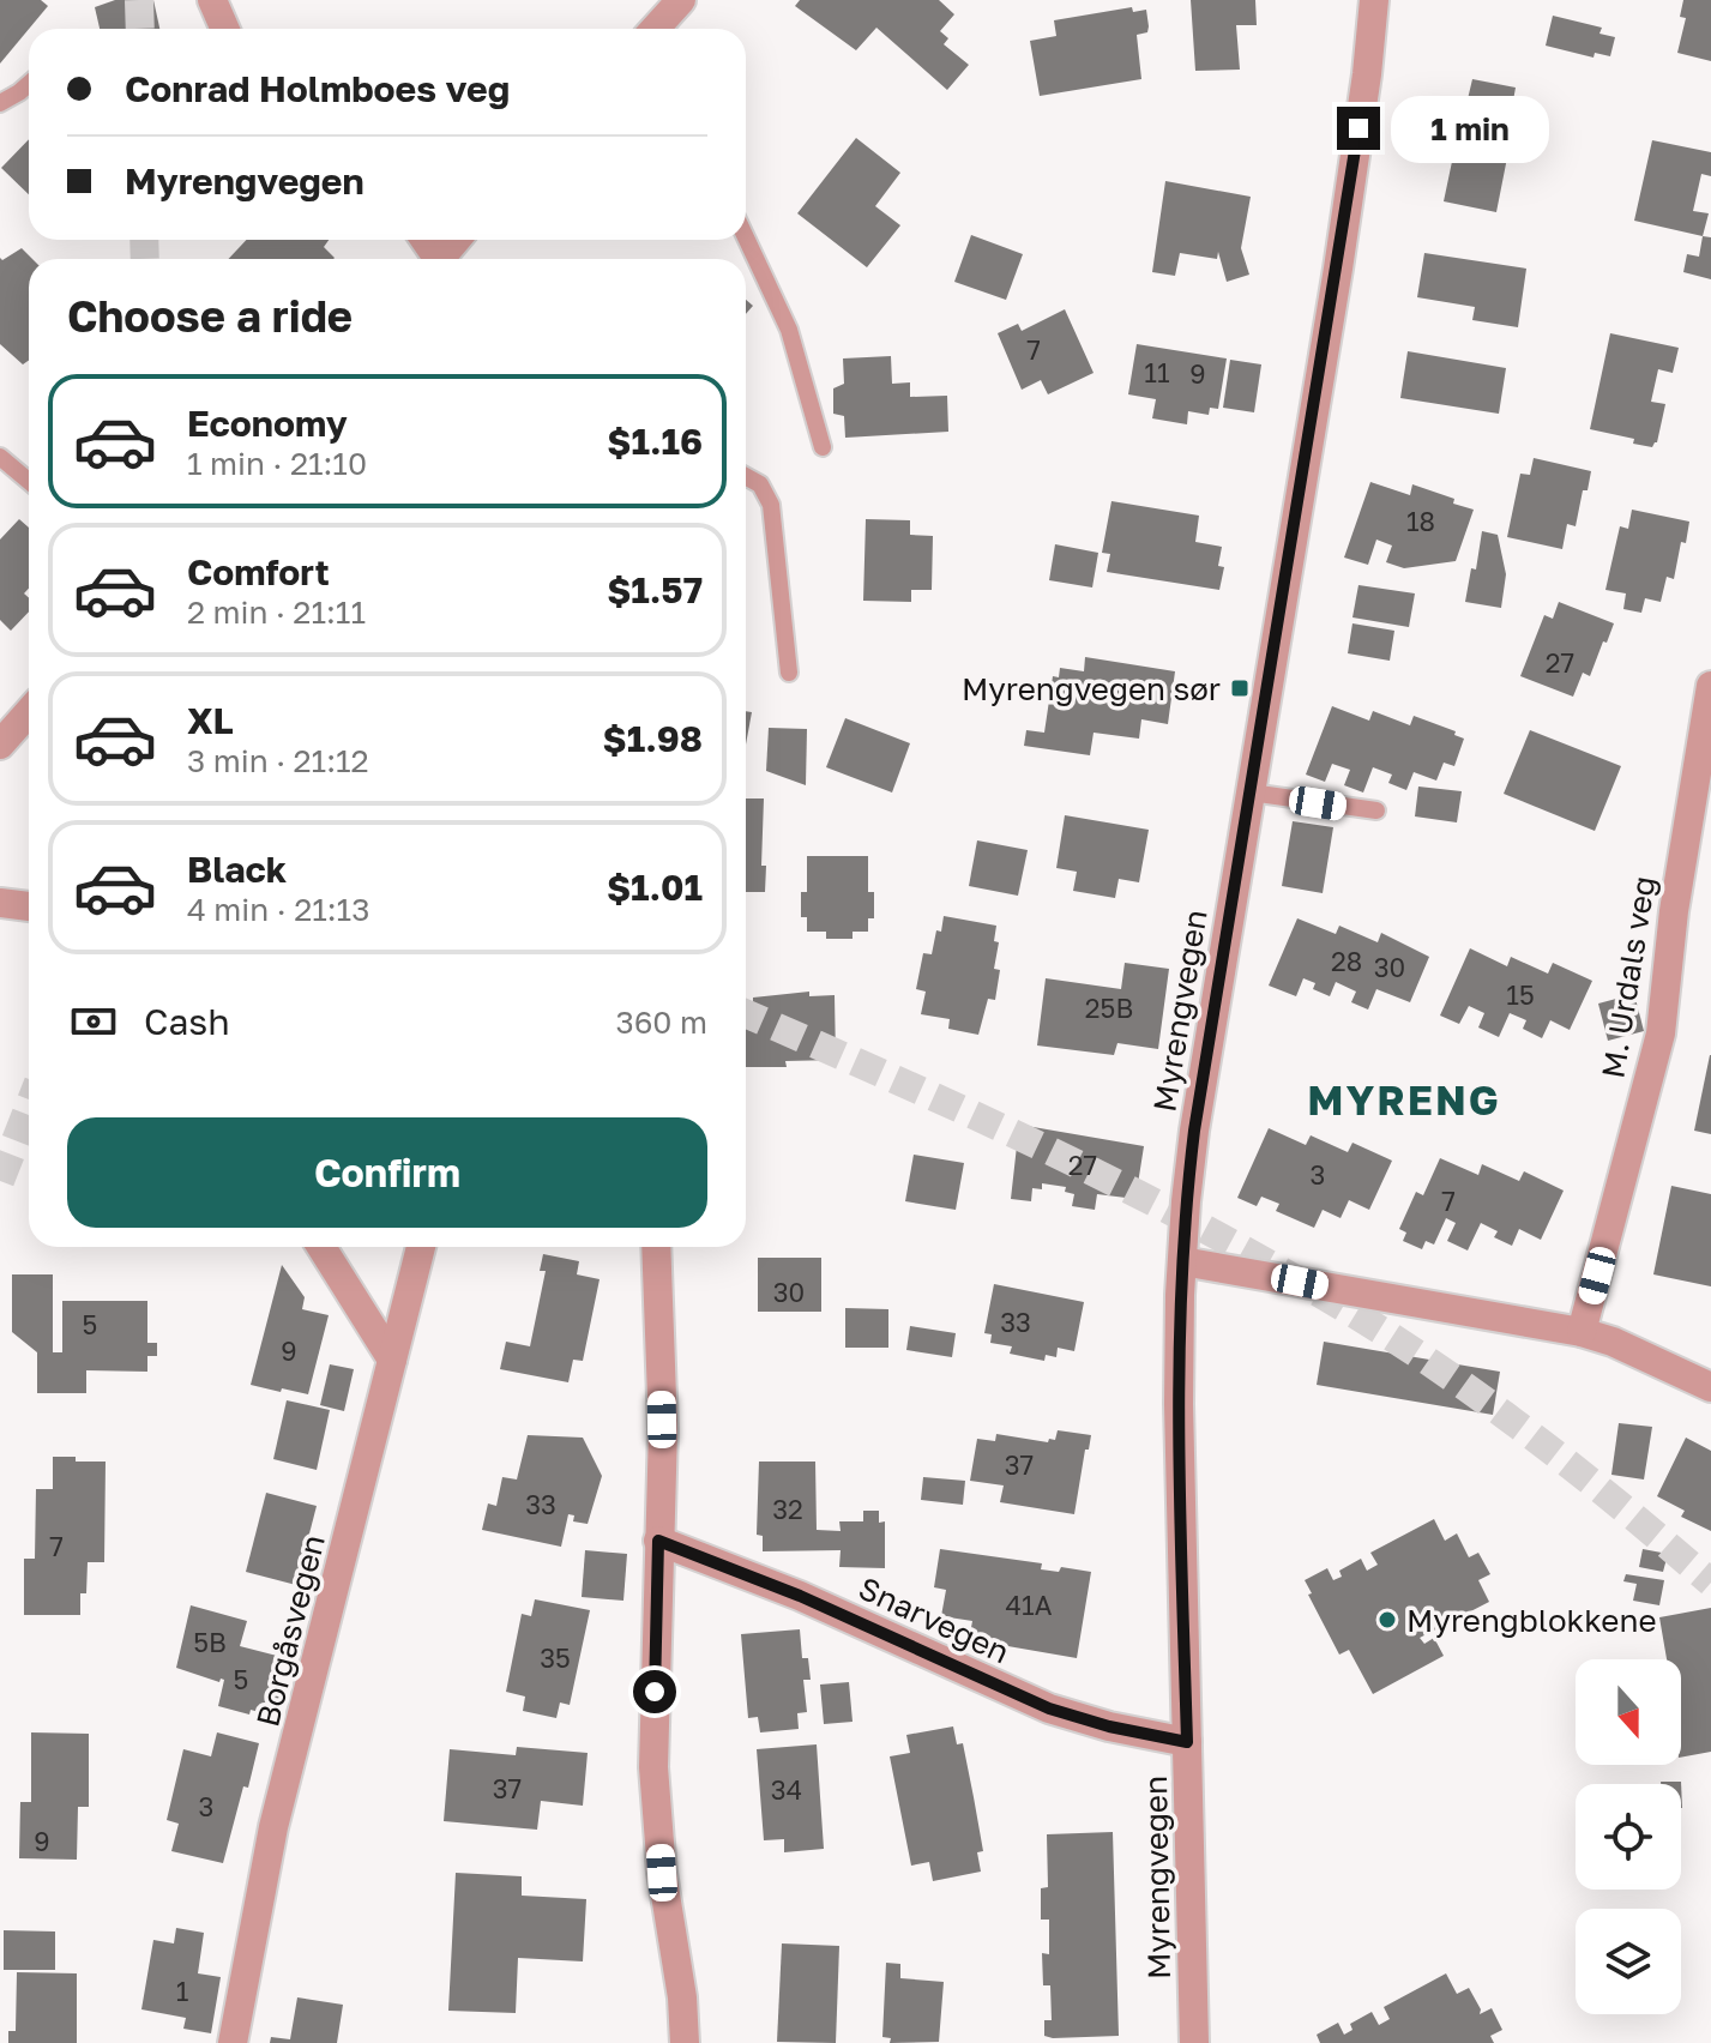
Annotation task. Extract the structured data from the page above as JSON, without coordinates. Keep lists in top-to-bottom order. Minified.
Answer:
{"streets":{"street":["M. Urdals veg","Myrengvegen","Snarvegen","Borgåsvegen"]},"crossings":[["Myrengvegen","Snarvegen"]],"districts":["MYRENG"],"places":{"transit":["Myrengvegen sør"],"other":["Myrengblokkene"]},"house_numbers":["7","11","9","18","27","28","30","15","25B","27","3","7","30","33","5","9","37","33","32","7","41A","5B","35","5","37","34","3","9","1"],"north":"bottom","page":{"banner":["Conrad Holmboes veg","Myrengvegen"],"bubble":"1 min","heading":"Choose a ride","list":[{"name":"Economy","note":"1 min · 21:10","value":"$1.16"},{"name":"Comfort","note":"2 min · 21:11","value":"$1.57"},{"name":"XL","note":"3 min · 21:12","value":"$1.98"},{"name":"Black","note":"4 min · 21:13","value":"$1.01"}],"pay":["Cash","360 m"],"buttons":"Confirm"}}
